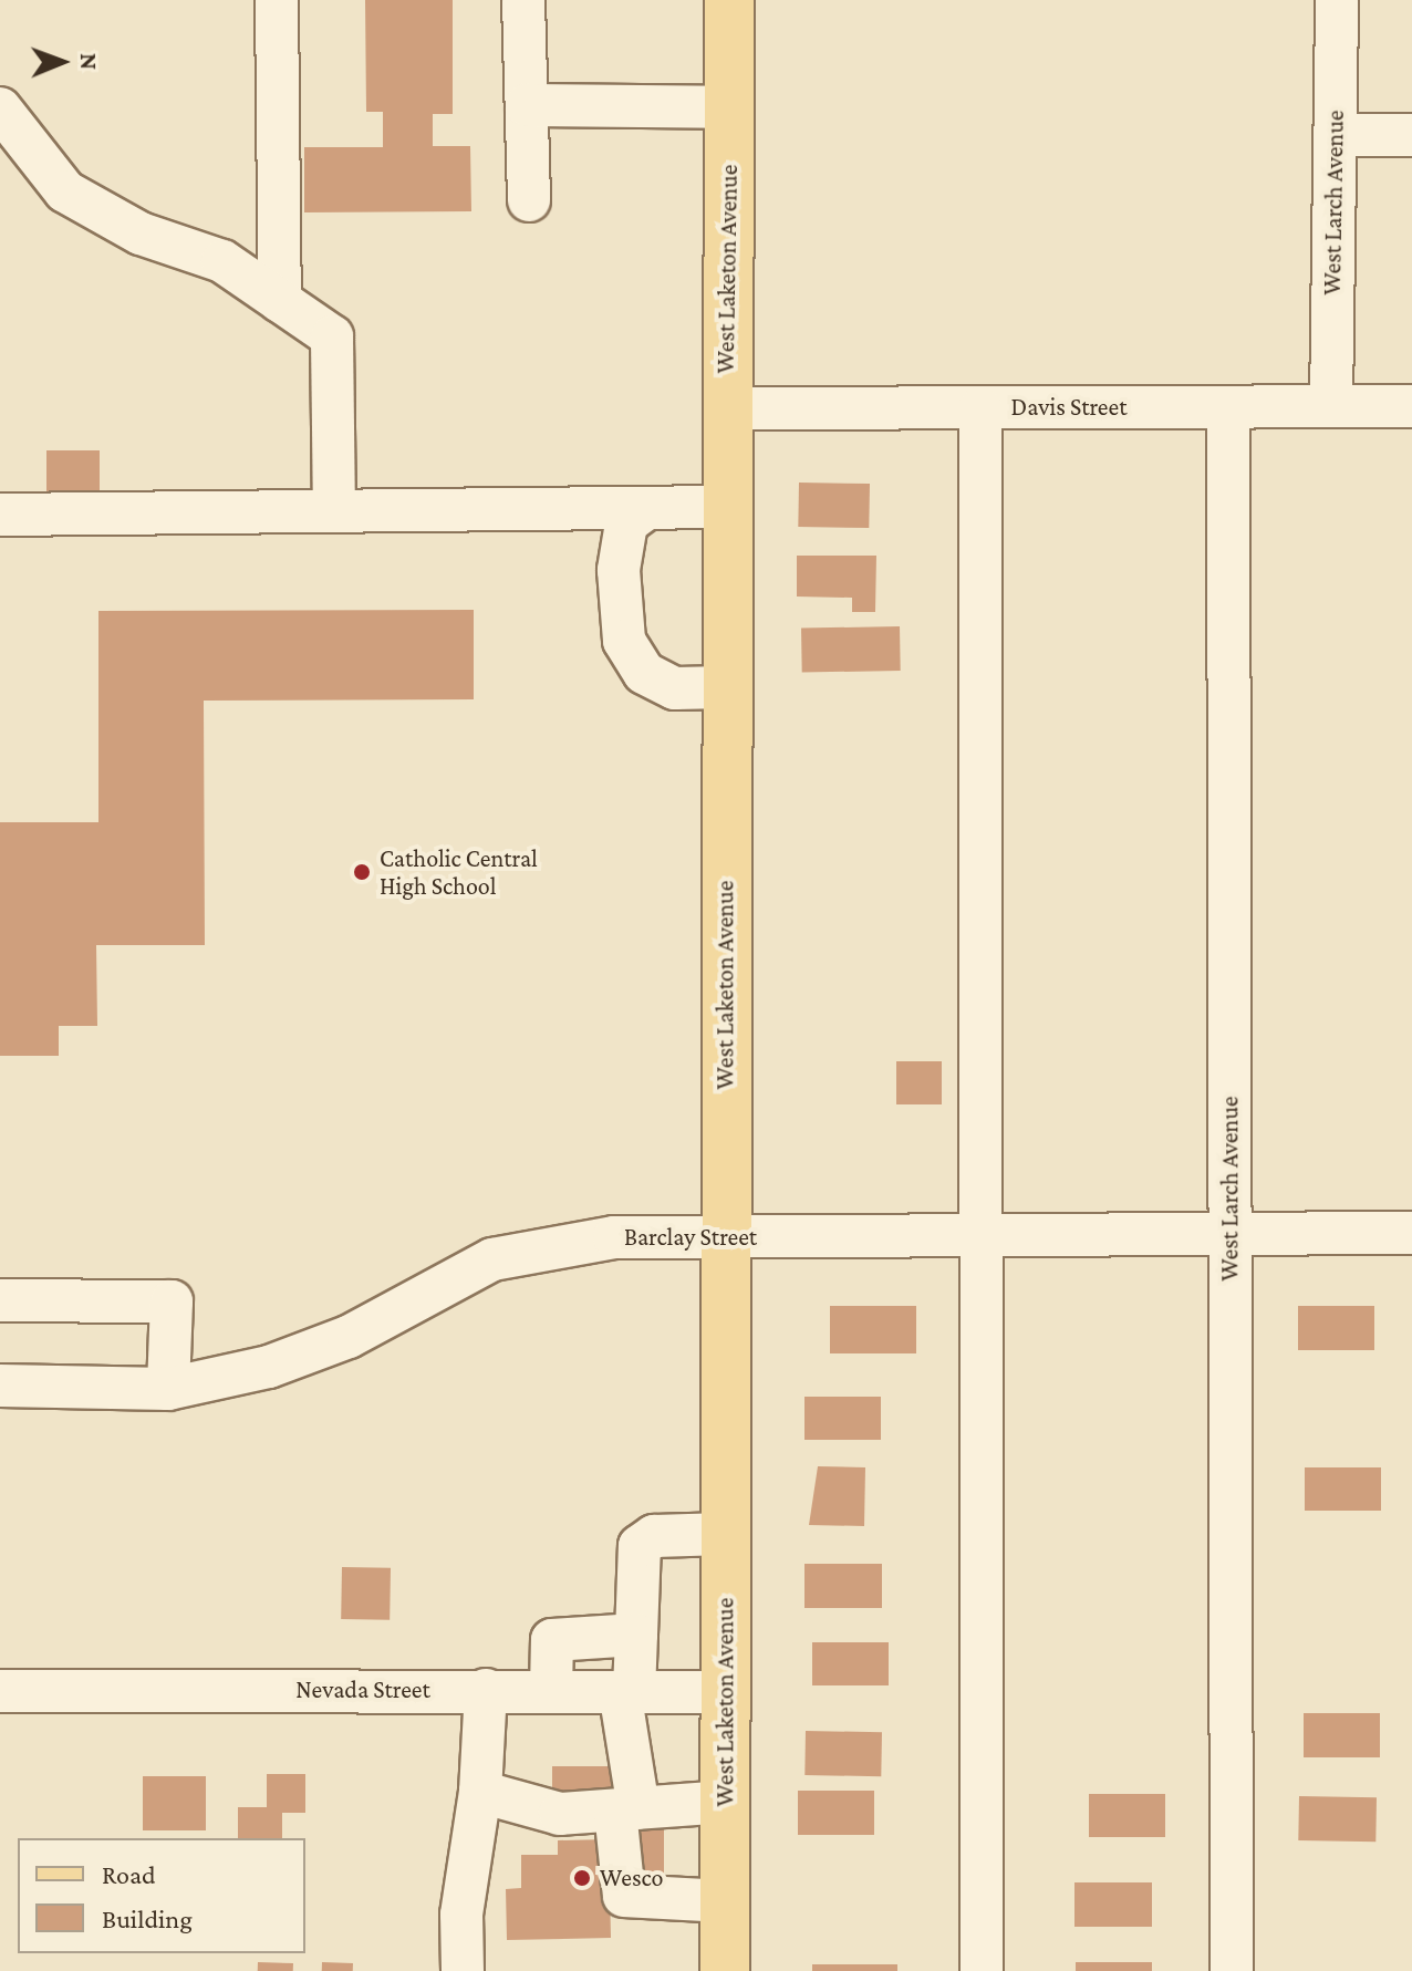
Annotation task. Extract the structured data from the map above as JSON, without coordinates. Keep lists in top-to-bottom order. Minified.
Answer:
{"streets":{"main road":["West Laketon Avenue"],"street":["West Larch Avenue","Davis Street","Barclay Street","Nevada Street"]},"crossings":[["West Larch Avenue","Davis Street"],["West Larch Avenue","Barclay Street"],["West Laketon Avenue","Davis Street"],["West Laketon Avenue","Barclay Street"],["West Laketon Avenue","Nevada Street"]],"places":["Catholic Central High School","Wesco"],"legend":["Road","Building"],"north":"right"}
